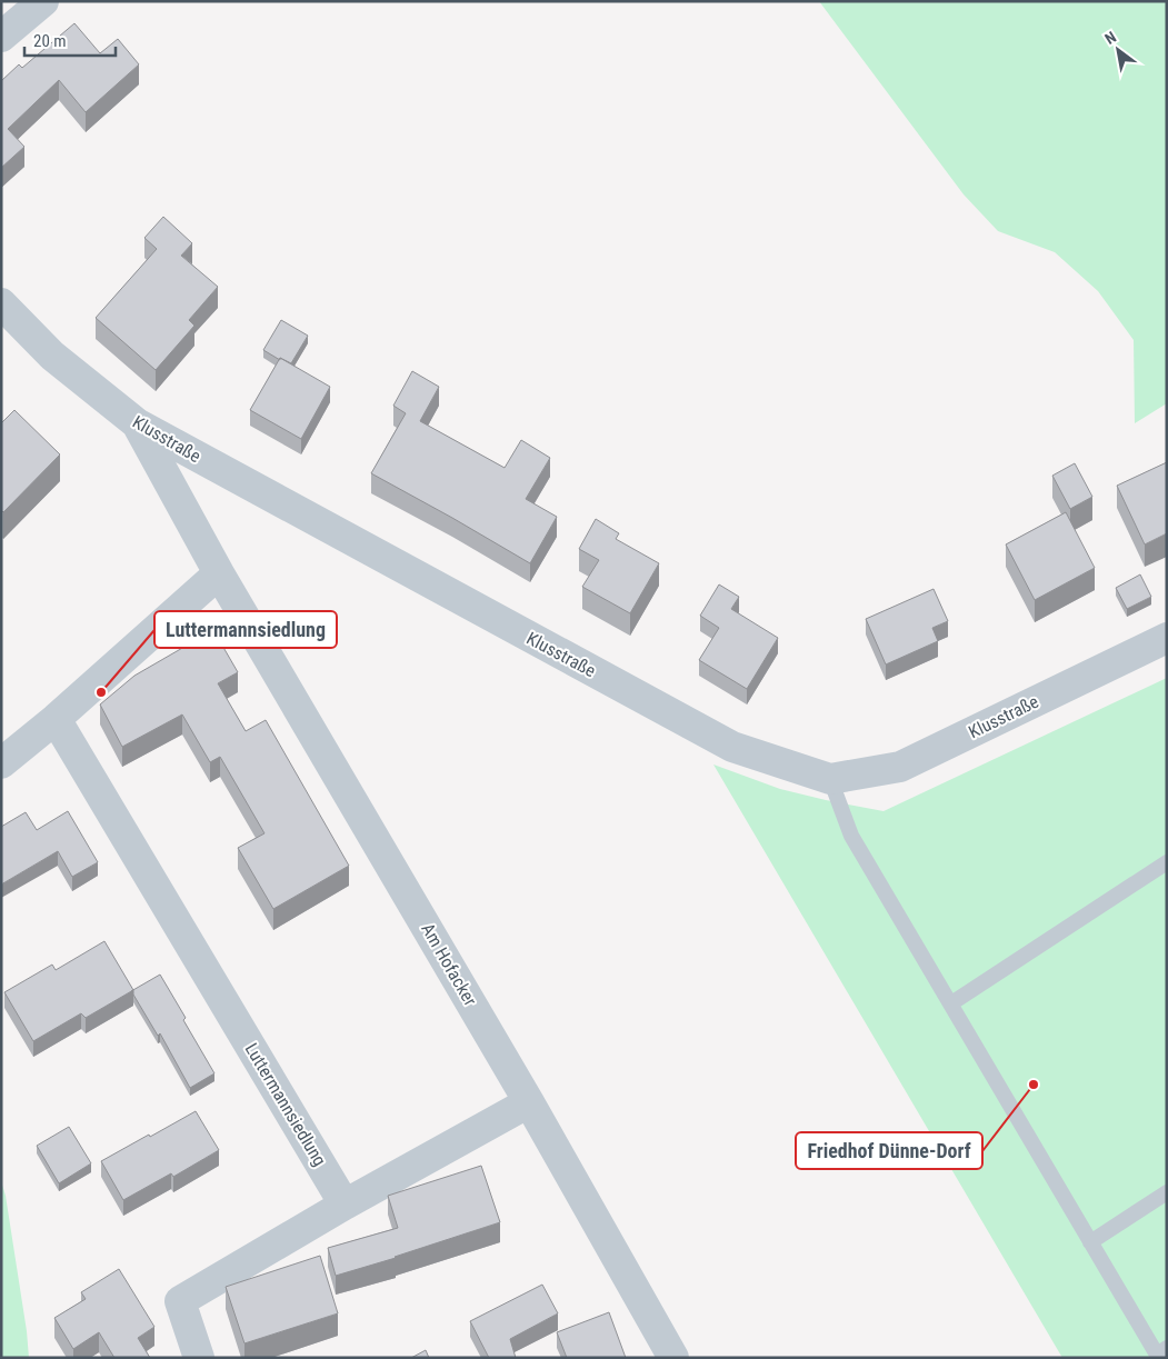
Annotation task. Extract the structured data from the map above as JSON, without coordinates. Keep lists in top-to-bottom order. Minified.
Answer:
{"streets":{"street":["Klusstraße","Am Hofacker","Luttermannsiedlung"]},"crossings":[["Klusstraße","Am Hofacker"]],"places":["Luttermannsiedlung","Friedhof Dünne-Dorf"],"scale_bar":"20 m","north":"top left"}
